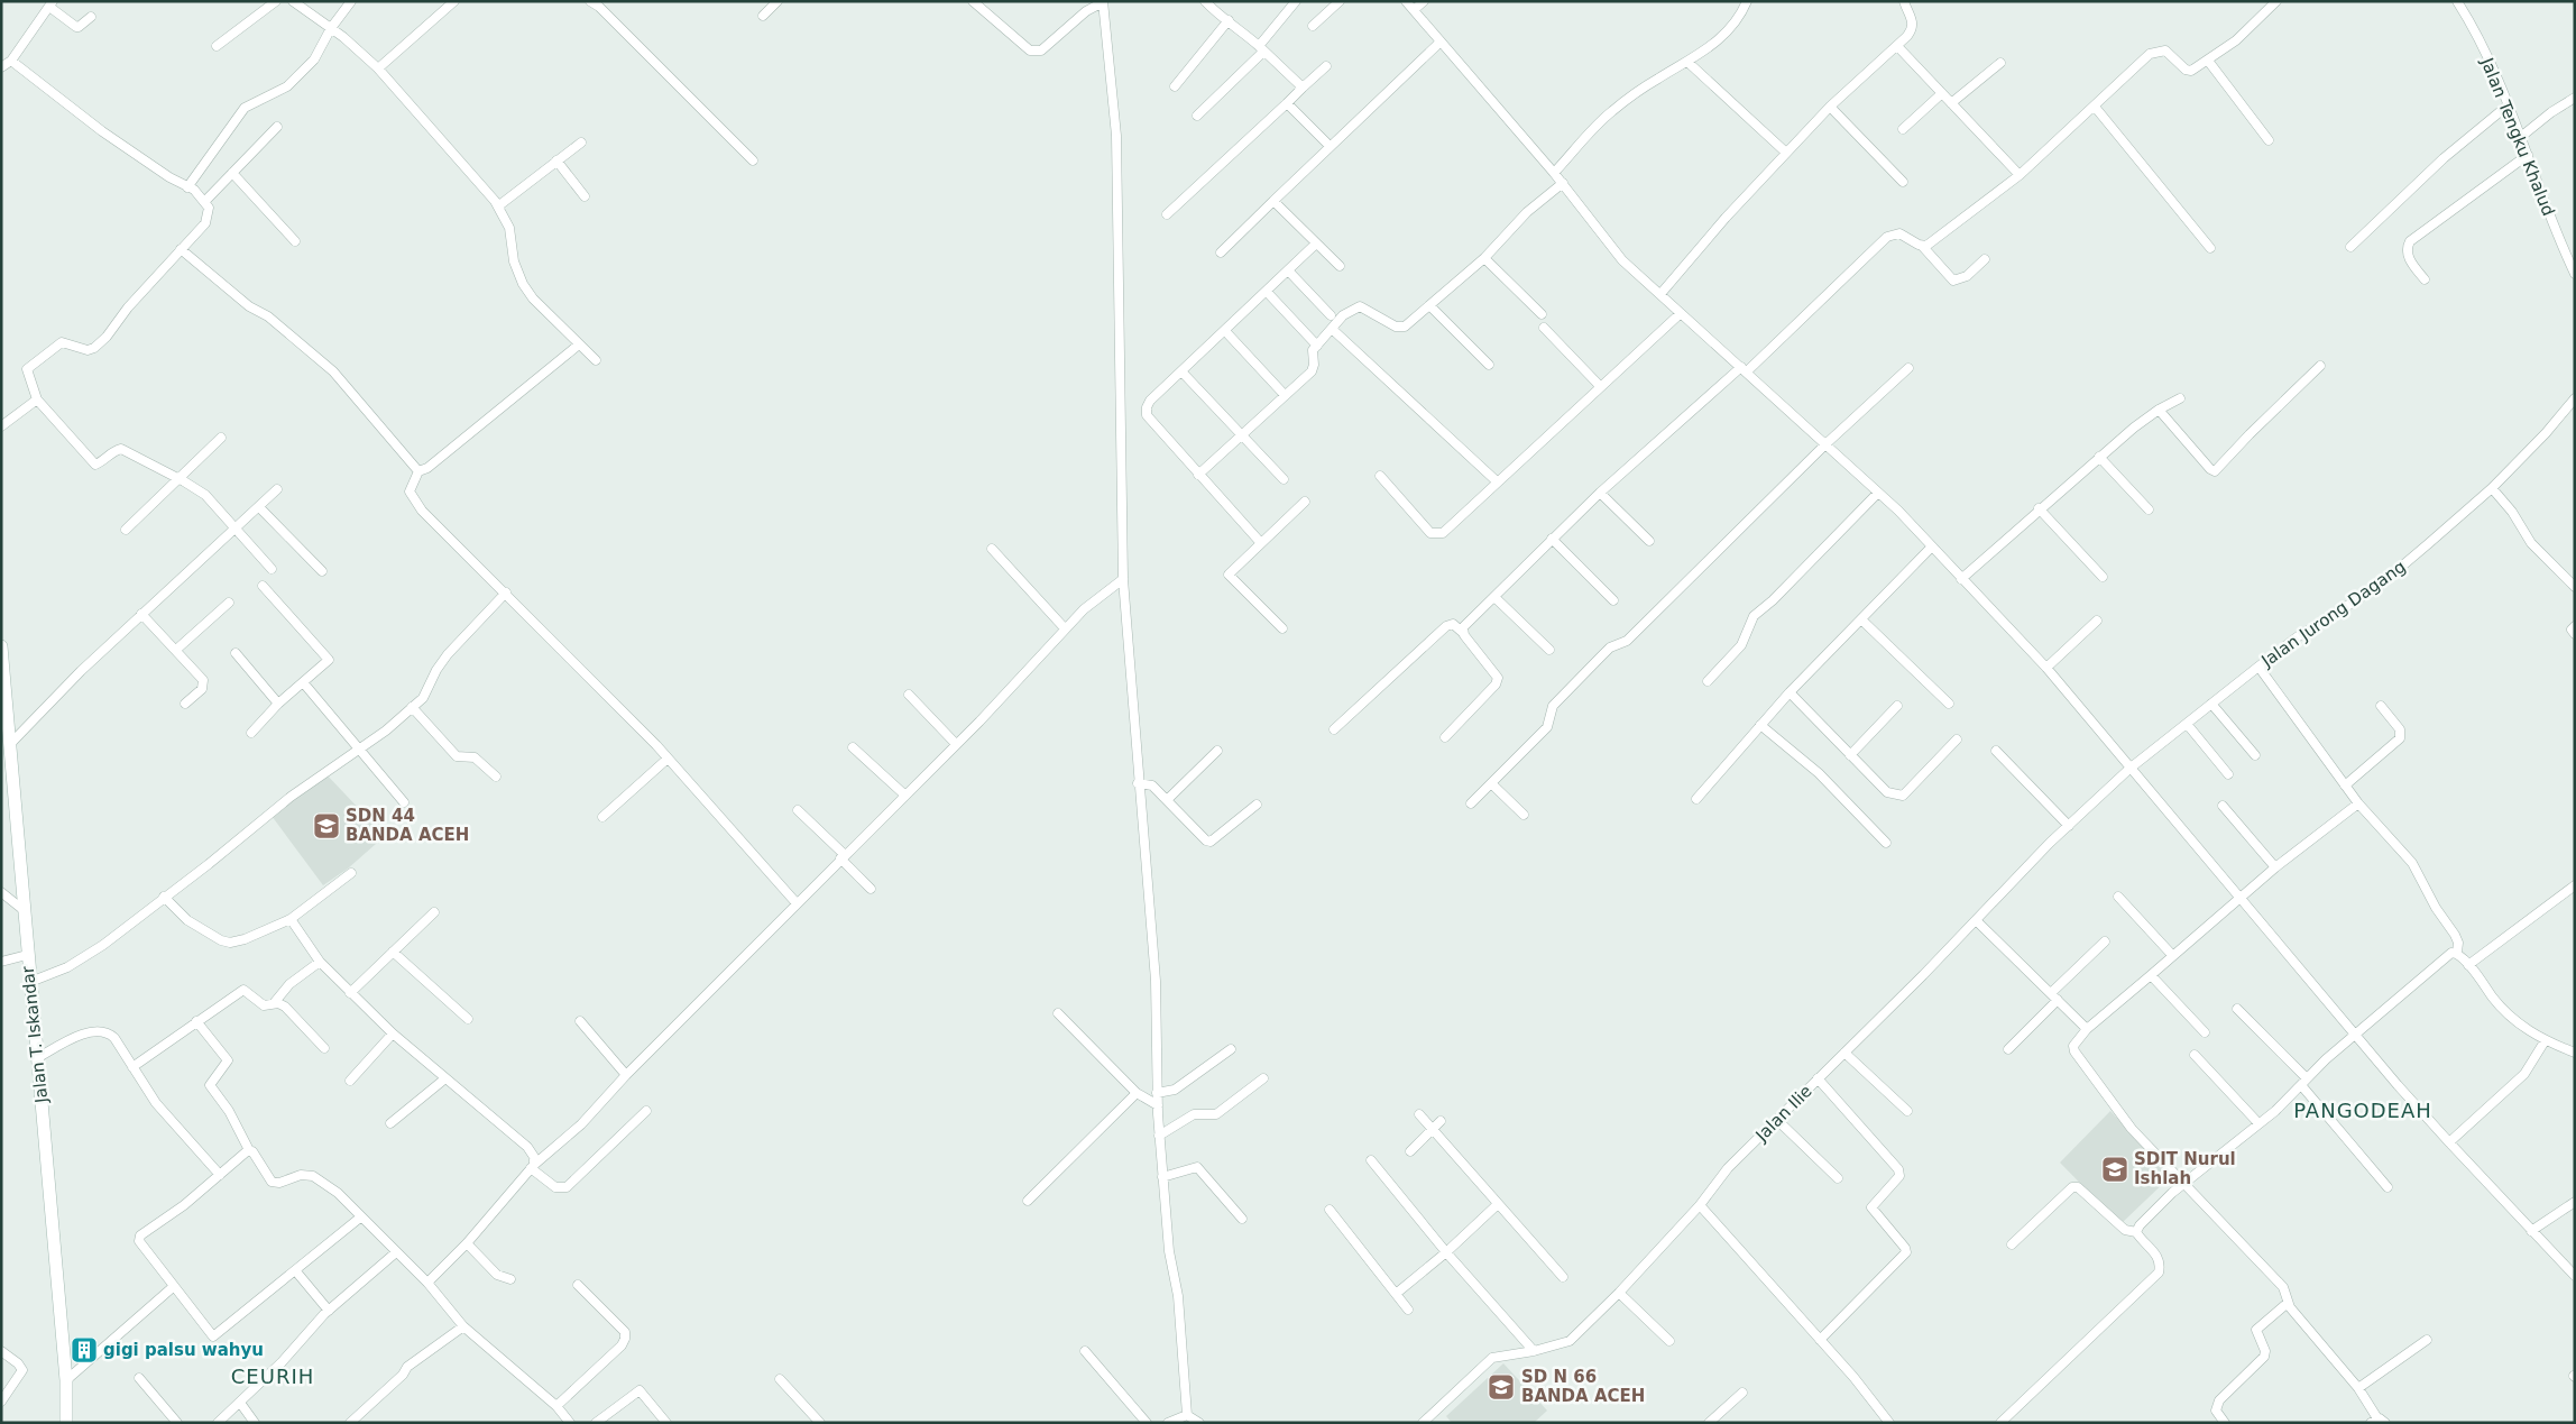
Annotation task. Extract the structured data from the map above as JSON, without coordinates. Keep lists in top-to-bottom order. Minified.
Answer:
{"streets":{"street":["Jalan Tengku Khalud","Jalan Jurong Dagang","Jalan T. Iskandar","Jalan Ilie"]},"crossings":[["Jalan Jurong Dagang","Jalan Ilie"]],"districts":["PANGODEAH","CEURIH"],"places":{"school or university":["SDN 44 BANDA ACEH","SDIT Nurul Ishlah","SD N 66 BANDA ACEH"],"building":["gigi palsu wahyu"]}}
